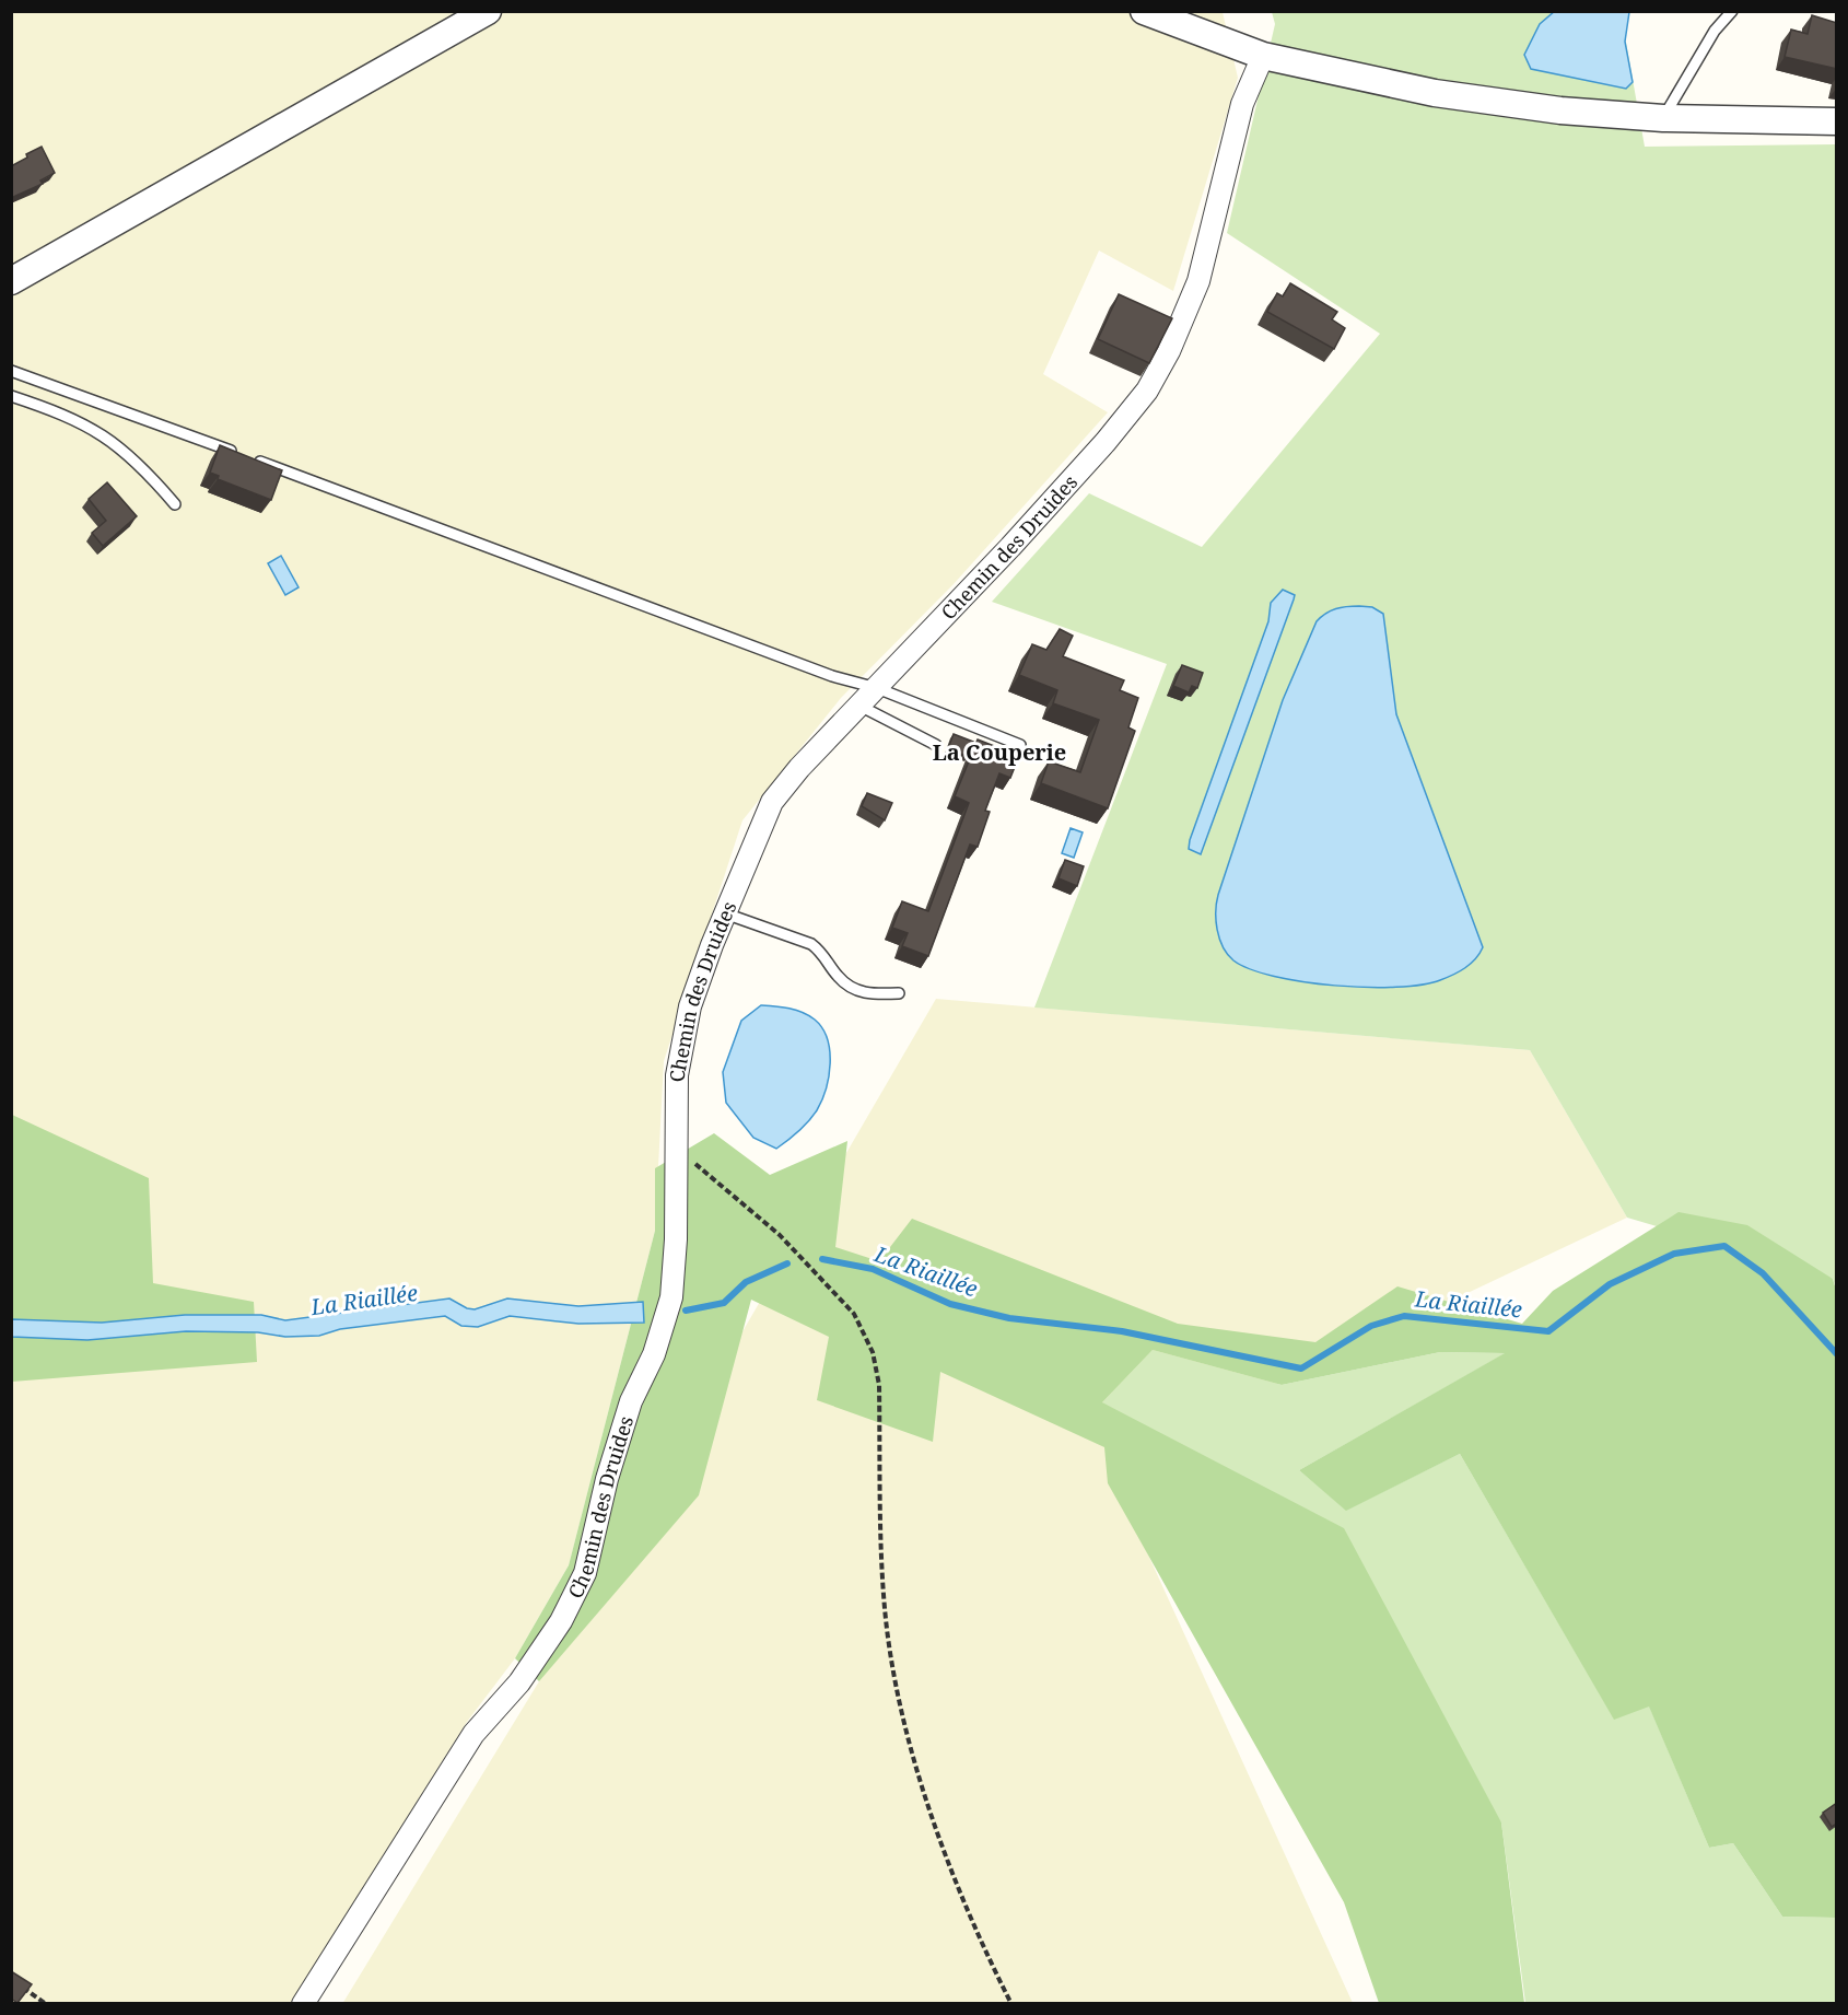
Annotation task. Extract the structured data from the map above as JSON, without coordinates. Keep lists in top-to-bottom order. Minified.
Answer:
{"streets":{"street":["Chemin des Druides"]},"districts":["La Couperie"],"water":["La Riaillée"]}
